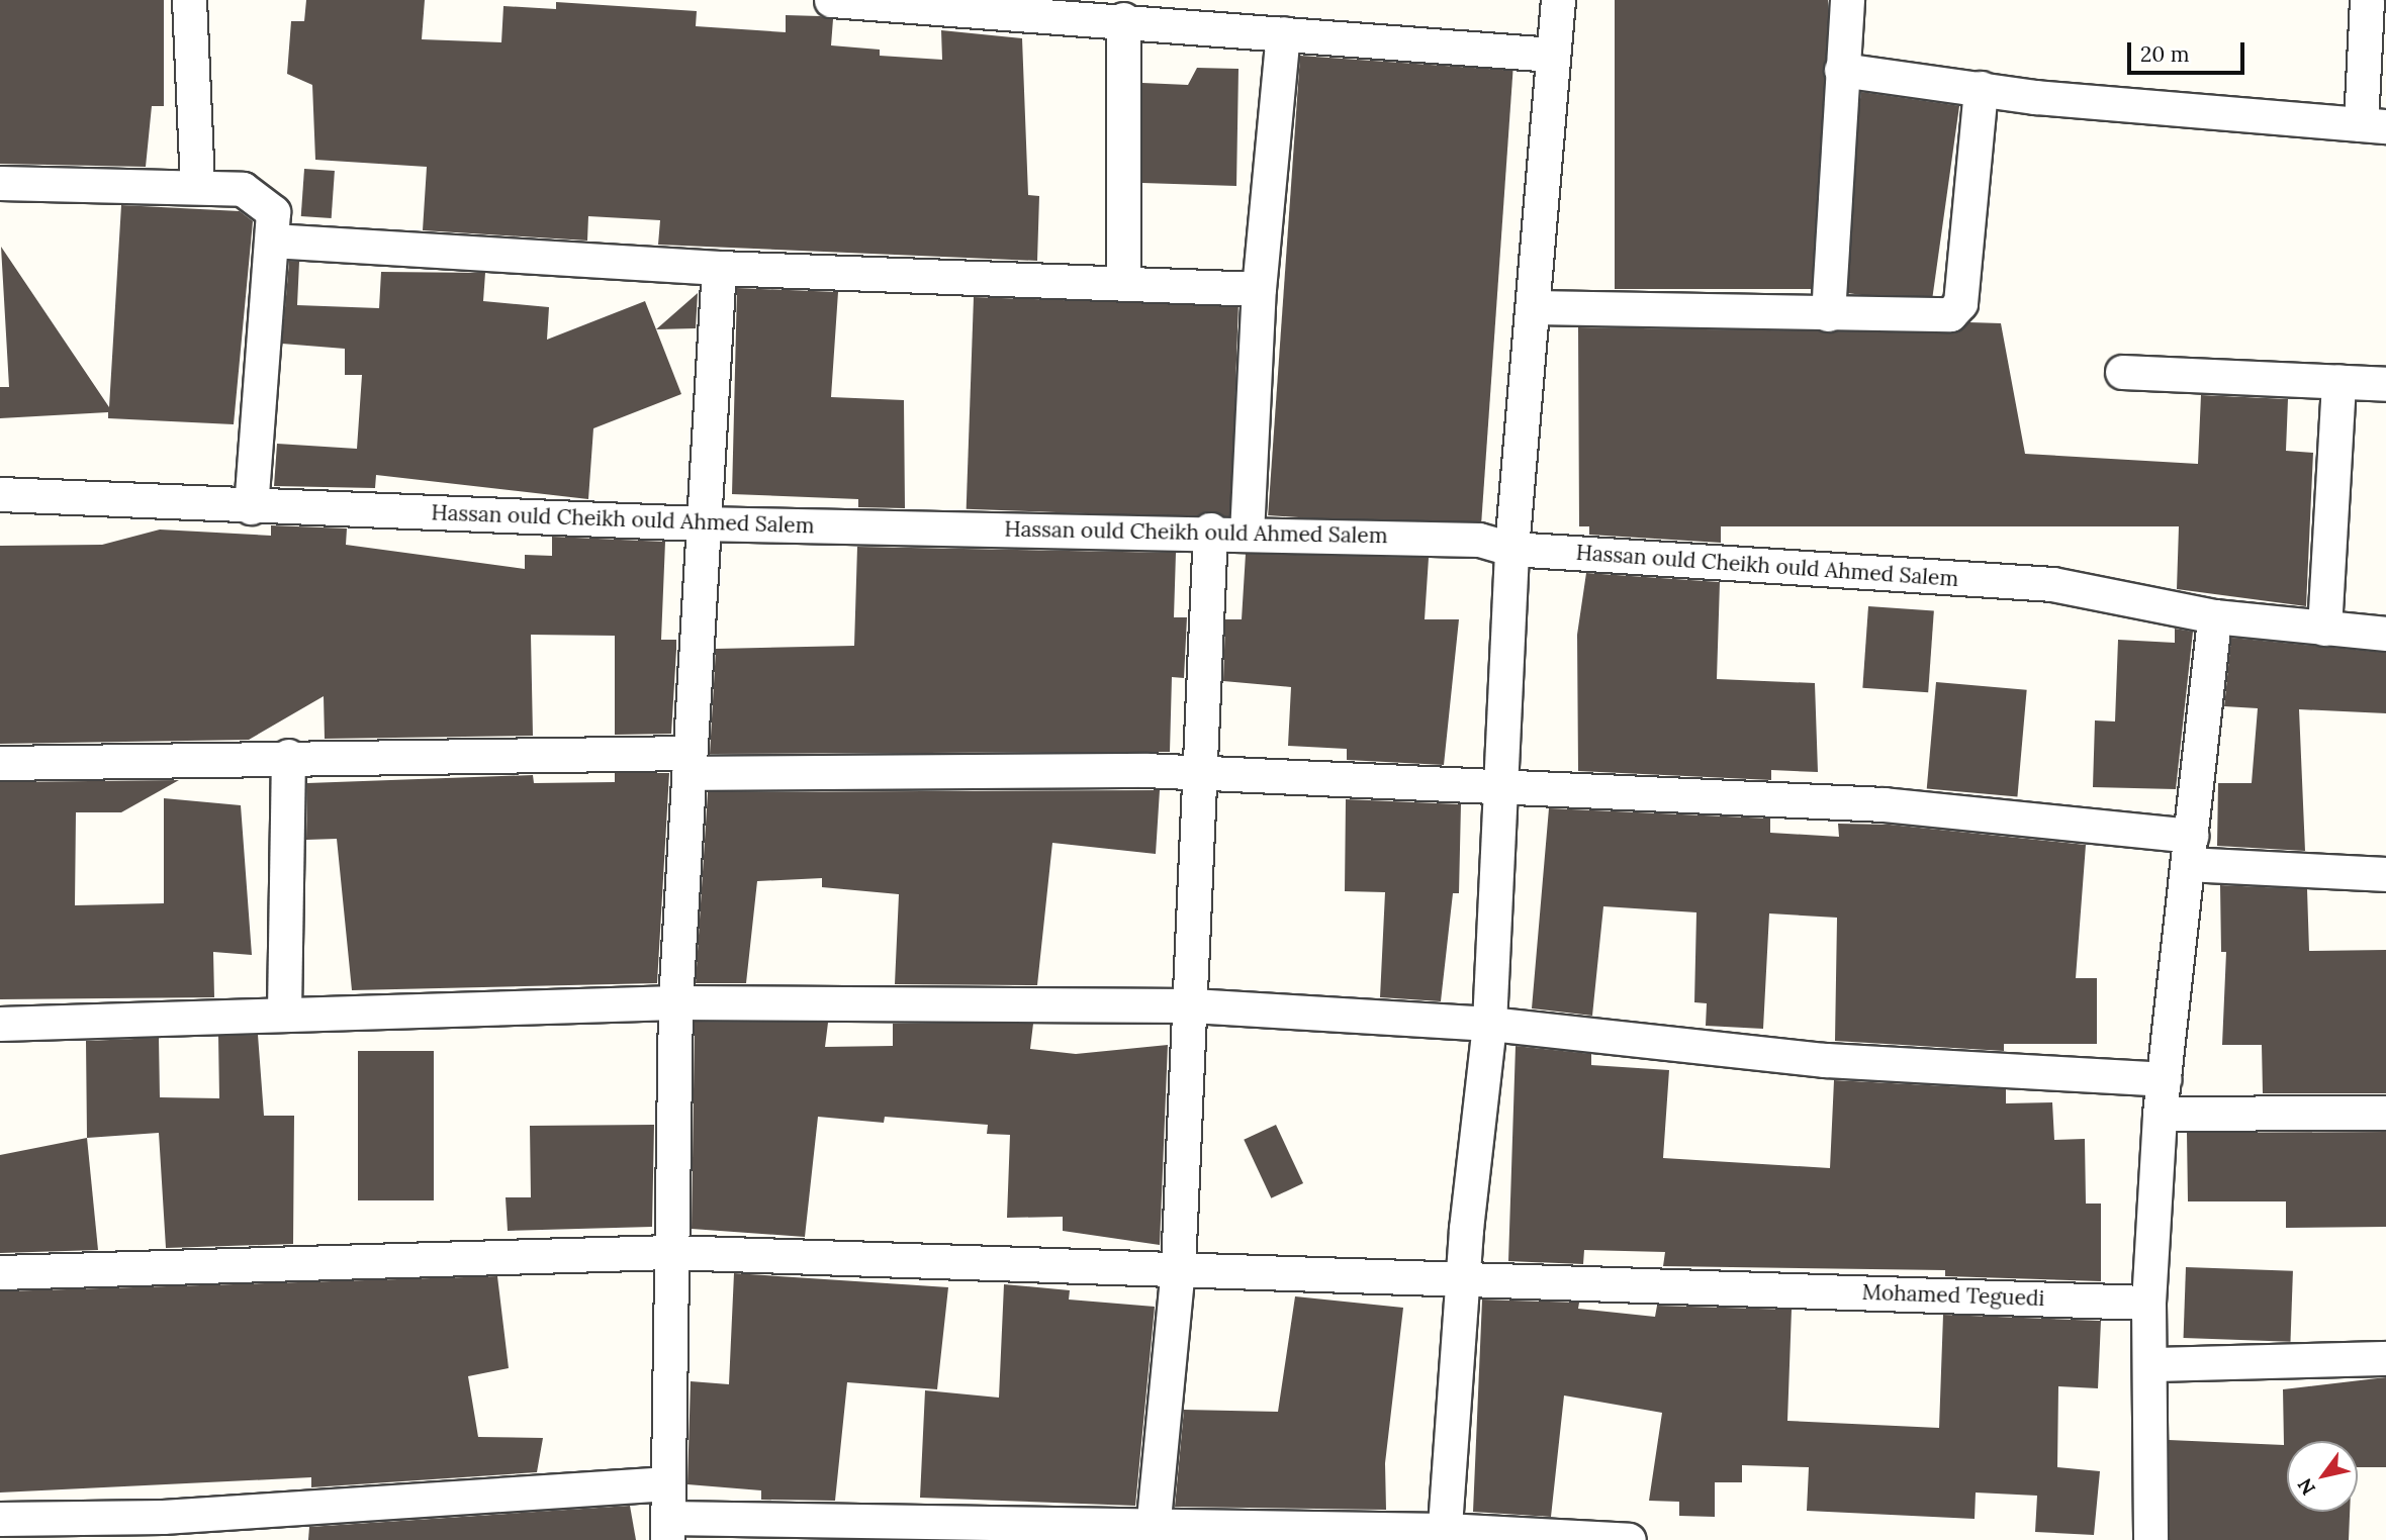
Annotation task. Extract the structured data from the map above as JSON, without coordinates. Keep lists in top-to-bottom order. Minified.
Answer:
{"streets":{"street":["Hassan ould Cheikh ould Ahmed Salem","Mohamed Teguedi"]},"scale_bar":"20 m","north":"bottom left"}
